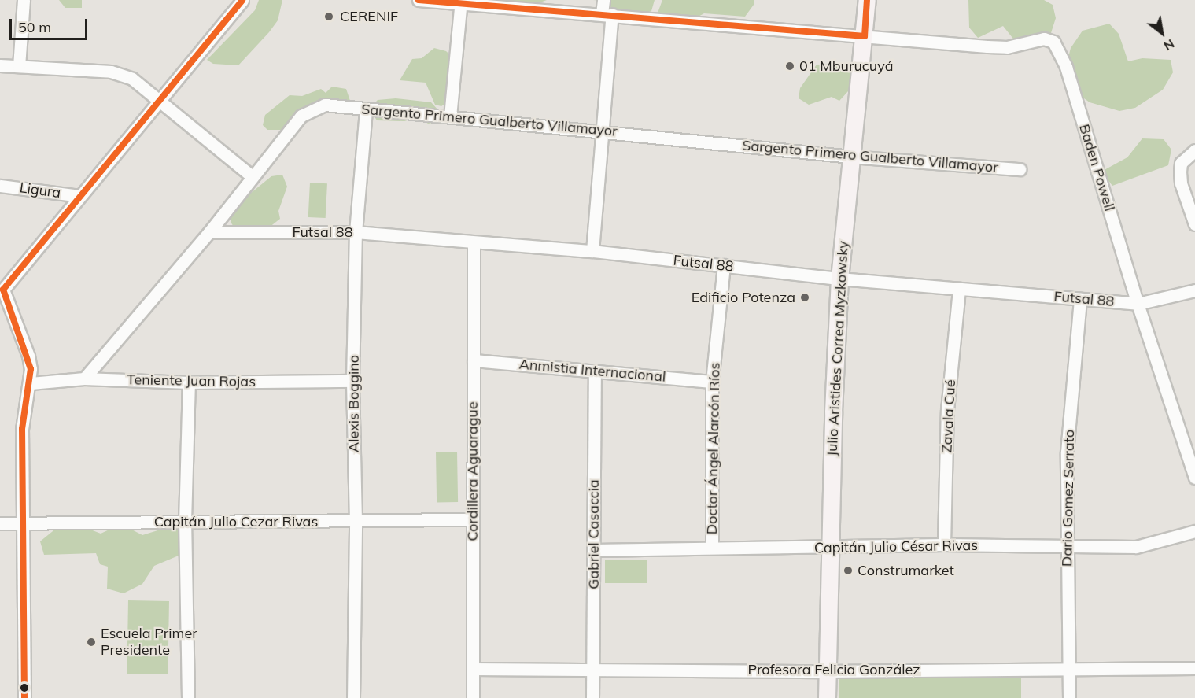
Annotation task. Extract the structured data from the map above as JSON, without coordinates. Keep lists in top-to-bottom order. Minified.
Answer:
{"streets":{"street":["Sargento Primero Gualberto Villamayor","Baden Powell","Ligura","Futsal 88","Julio Aristides Correa Myzkowsky","Anmistia Internacional","Teniente Juan Rojas","Alexis Boggino","Zavala Cué","Doctor Ángel Alarcón Ríos","Cordillera Aguarague","Dario Gomez Serrato","Capitán Julio Cezar Rivas","Gabriel Casaccia","Capitán Julio César Rivas","Profesora Felicia González"]},"crossings":[["Sargento Primero Gualberto Villamayor","Futsal 88"],["Sargento Primero Gualberto Villamayor","Julio Aristides Correa Myzkowsky"],["Sargento Primero Gualberto Villamayor","Teniente Juan Rojas"],["Sargento Primero Gualberto Villamayor","Alexis Boggino"],["Baden Powell","Futsal 88"],["Baden Powell","Julio Aristides Correa Myzkowsky"],["Futsal 88","Julio Aristides Correa Myzkowsky"],["Futsal 88","Alexis Boggino"],["Futsal 88","Zavala Cué"],["Futsal 88","Doctor Ángel Alarcón Ríos"],["Futsal 88","Cordillera Aguarague"],["Futsal 88","Dario Gomez Serrato"],["Julio Aristides Correa Myzkowsky","Capitán Julio César Rivas"],["Julio Aristides Correa Myzkowsky","Profesora Felicia González"],["Anmistia Internacional","Doctor Ángel Alarcón Ríos"],["Anmistia Internacional","Cordillera Aguarague"],["Anmistia Internacional","Gabriel Casaccia"],["Teniente Juan Rojas","Alexis Boggino"],["Alexis Boggino","Capitán Julio Cezar Rivas"],["Zavala Cué","Capitán Julio César Rivas"],["Doctor Ángel Alarcón Ríos","Capitán Julio César Rivas"],["Cordillera Aguarague","Capitán Julio Cezar Rivas"],["Cordillera Aguarague","Profesora Felicia González"],["Dario Gomez Serrato","Capitán Julio César Rivas"],["Dario Gomez Serrato","Profesora Felicia González"],["Gabriel Casaccia","Capitán Julio César Rivas"],["Gabriel Casaccia","Profesora Felicia González"]],"places":["CERENIF","01 Mburucuyá","Edificio Potenza","Construmarket","Escuela Primer Presidente"],"scale_bar":"50 m","north":"bottom right"}
